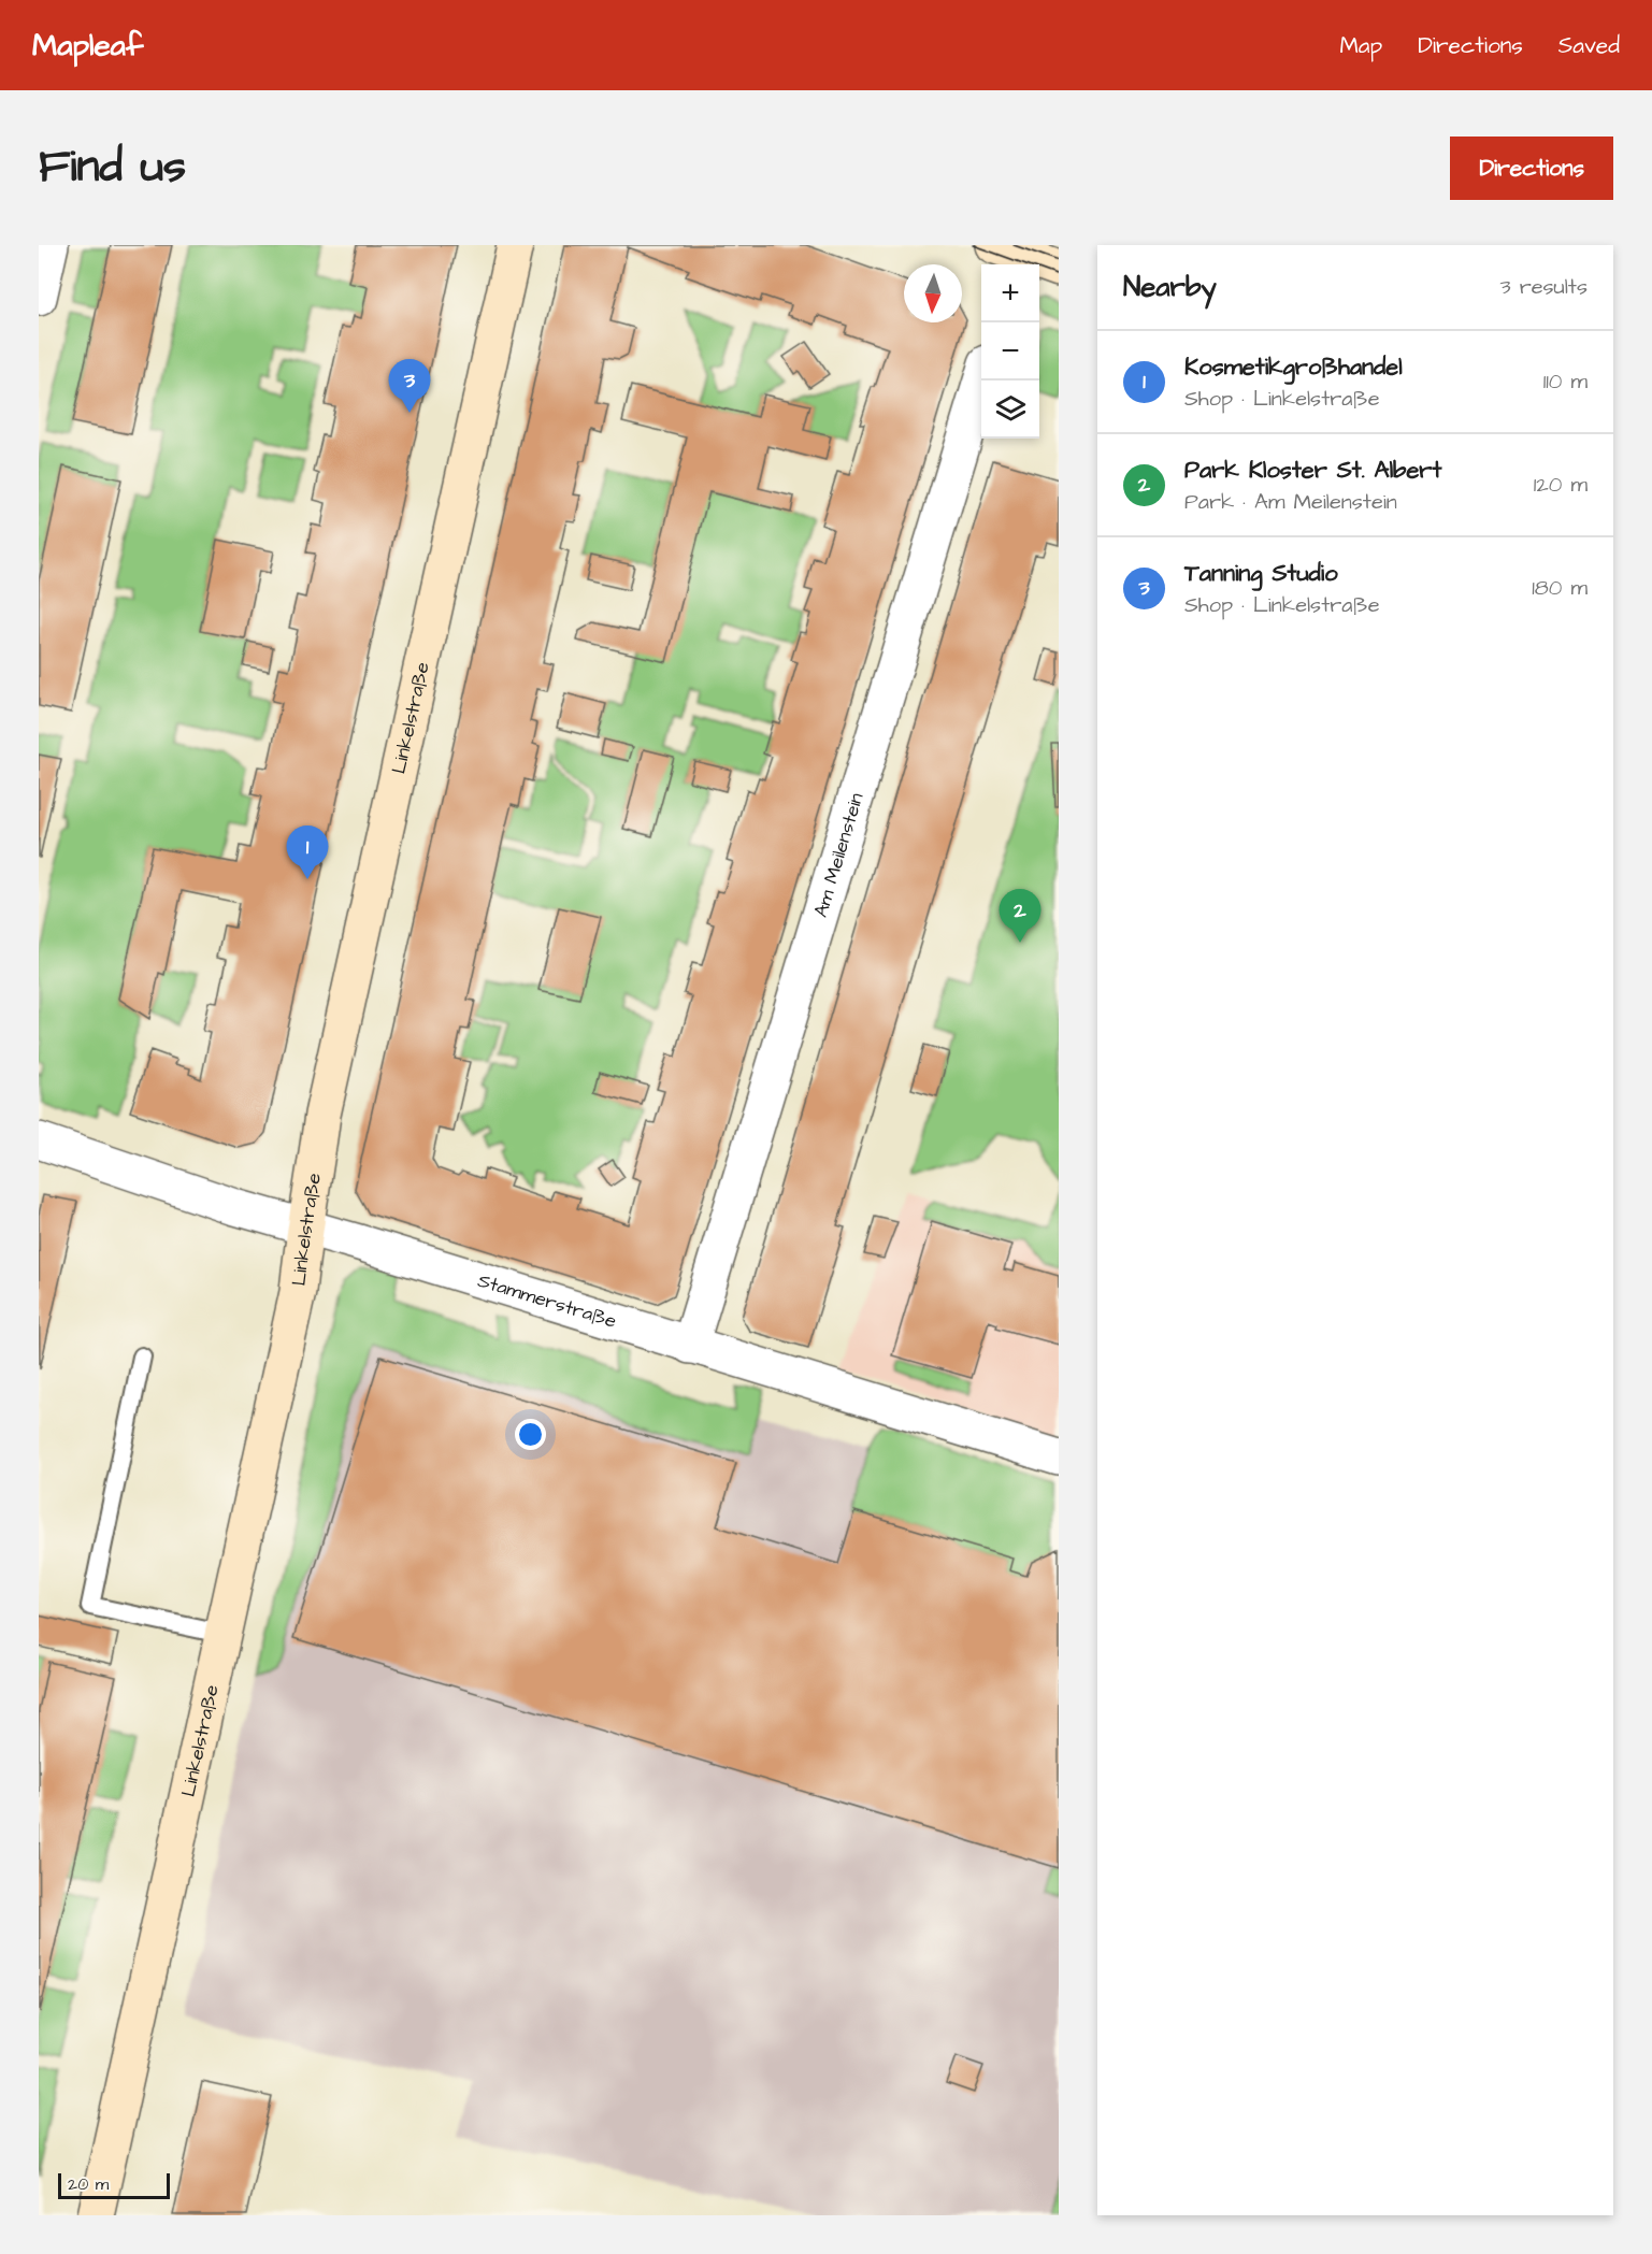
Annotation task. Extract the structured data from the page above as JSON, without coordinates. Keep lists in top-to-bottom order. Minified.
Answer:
{"streets":{"main road":["Linkelstraße"],"street":["Am Meilenstein","Stammerstraße"]},"crossings":[["Linkelstraße","Stammerstraße"],["Am Meilenstein","Stammerstraße"]],"scale_bar":"20 m","north":"bottom","page":{"header":"Mapleaf","nav":["Map","Directions","Saved"],"title":"Find us","buttons":"Directions","heading":["Nearby","3 results"],"map_buttons":["+","−"],"list":[{"mark":"1","name":"Kosmetikgroßhandel","note":"Shop · Linkelstraße","value":"110 m"},{"mark":"2","name":"Park Kloster St. Albert","note":"Park · Am Meilenstein","value":"120 m"},{"mark":"3","name":"Tanning Studio","note":"Shop · Linkelstraße","value":"180 m"}],"pins":["3","1","2"],"scale":"20 m"}}
